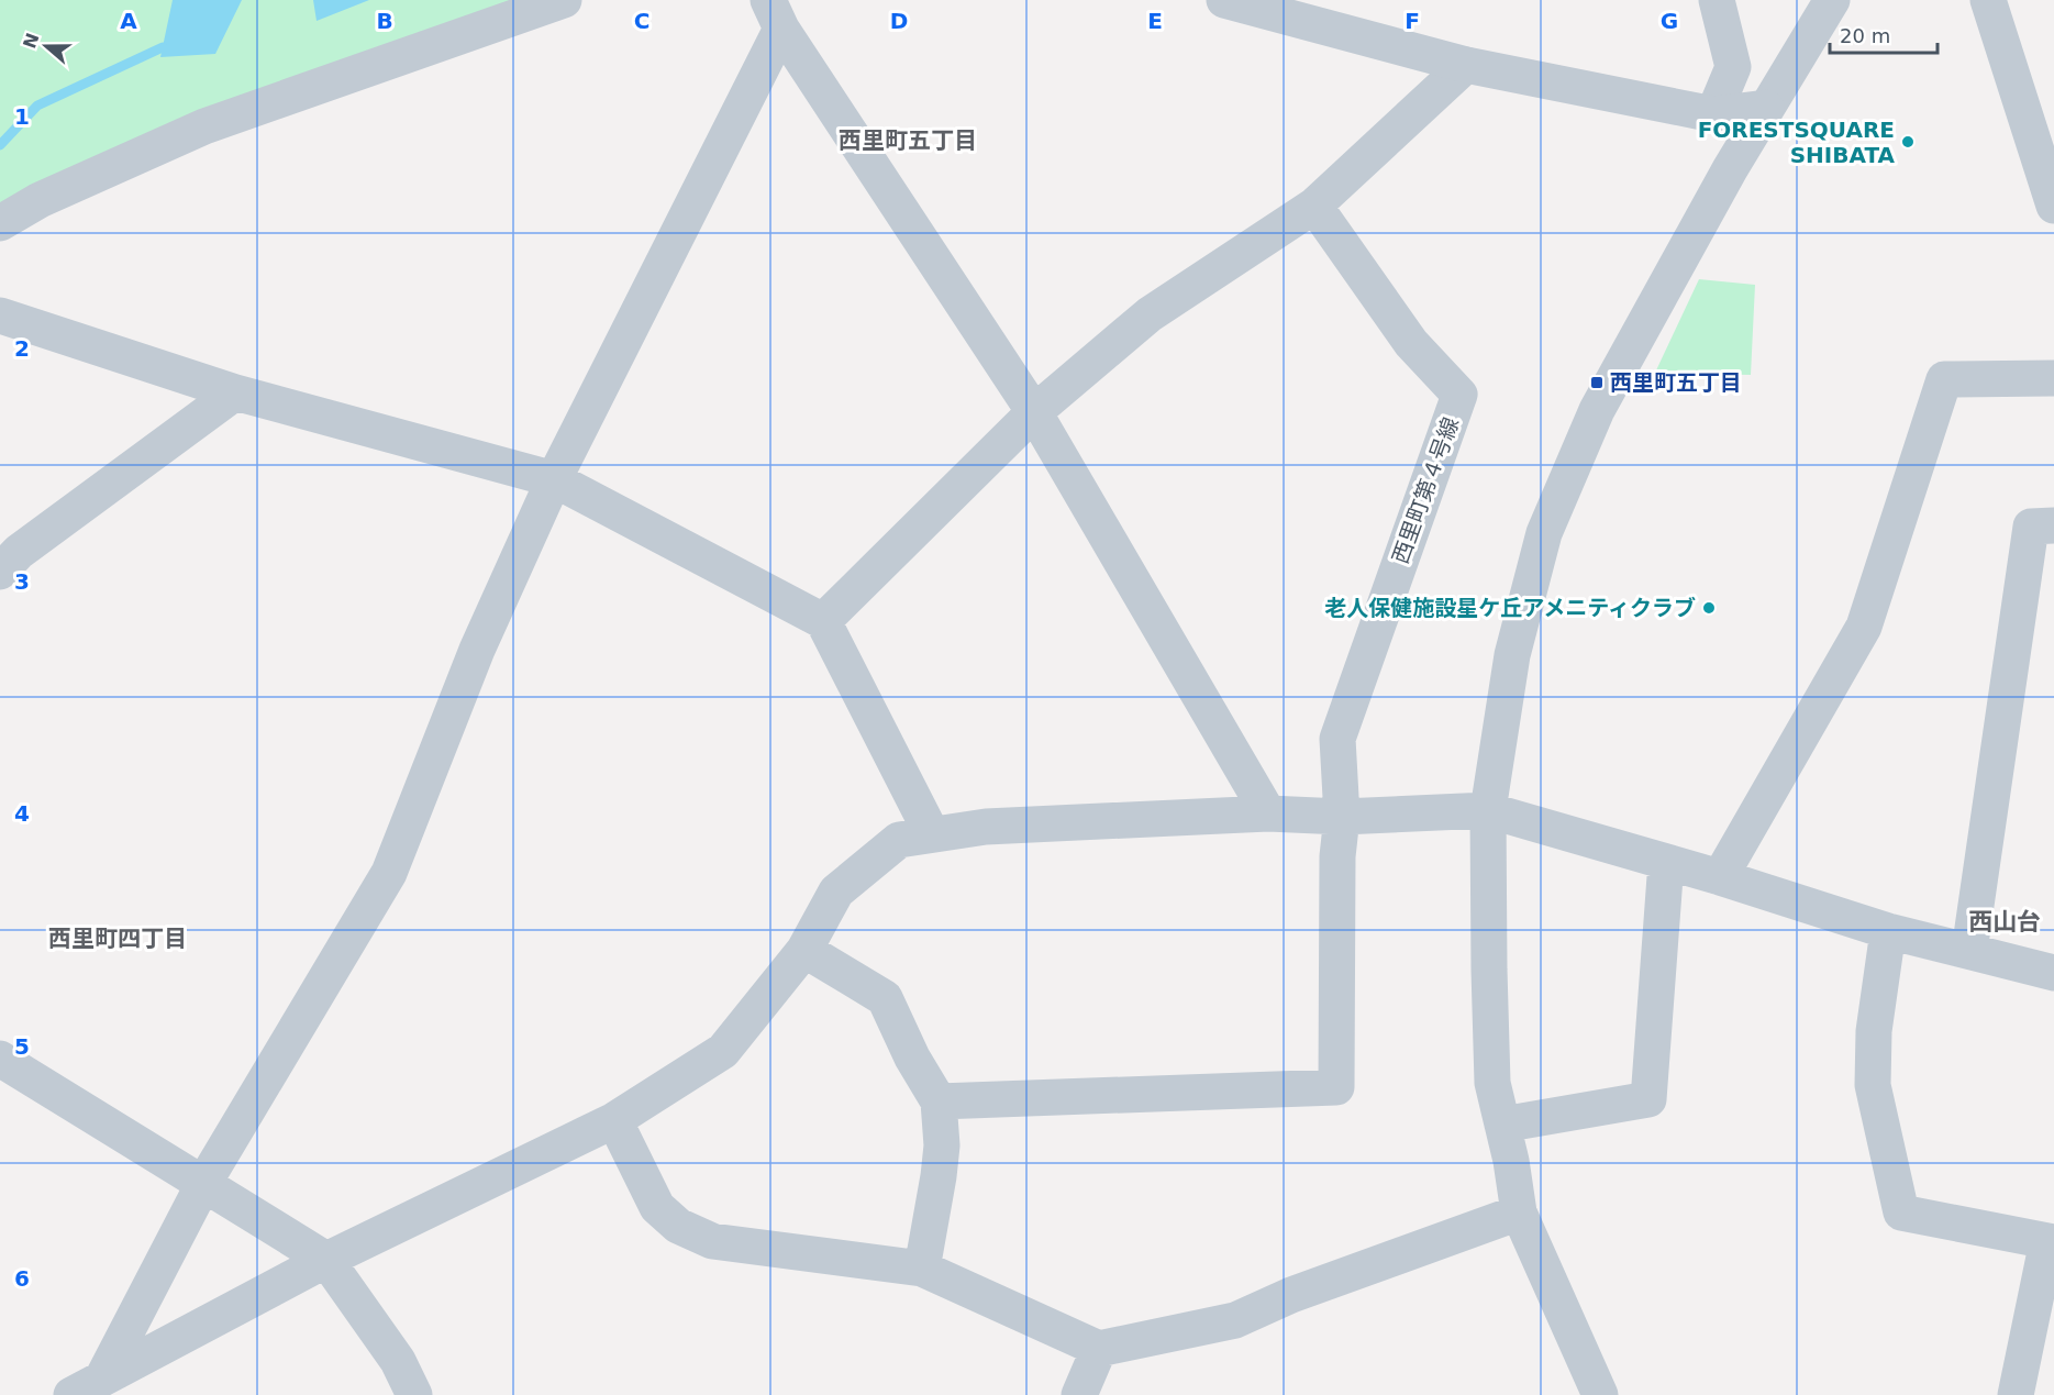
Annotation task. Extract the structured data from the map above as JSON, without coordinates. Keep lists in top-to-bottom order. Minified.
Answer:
{"streets":{"street":["西里町第４号線"]},"districts":["西里町五丁目","西山台","西里町四丁目"],"places":{"other":["FORESTSQUARE SHIBATA","老人保健施設星ケ丘アメニティクラブ"],"transit":["西里町五丁目"]},"scale_bar":"20 m","north":"left","grid":{"columns":["A","B","C","D","E","F","G"],"rows":["1","2","3","4","5","6"]}}
